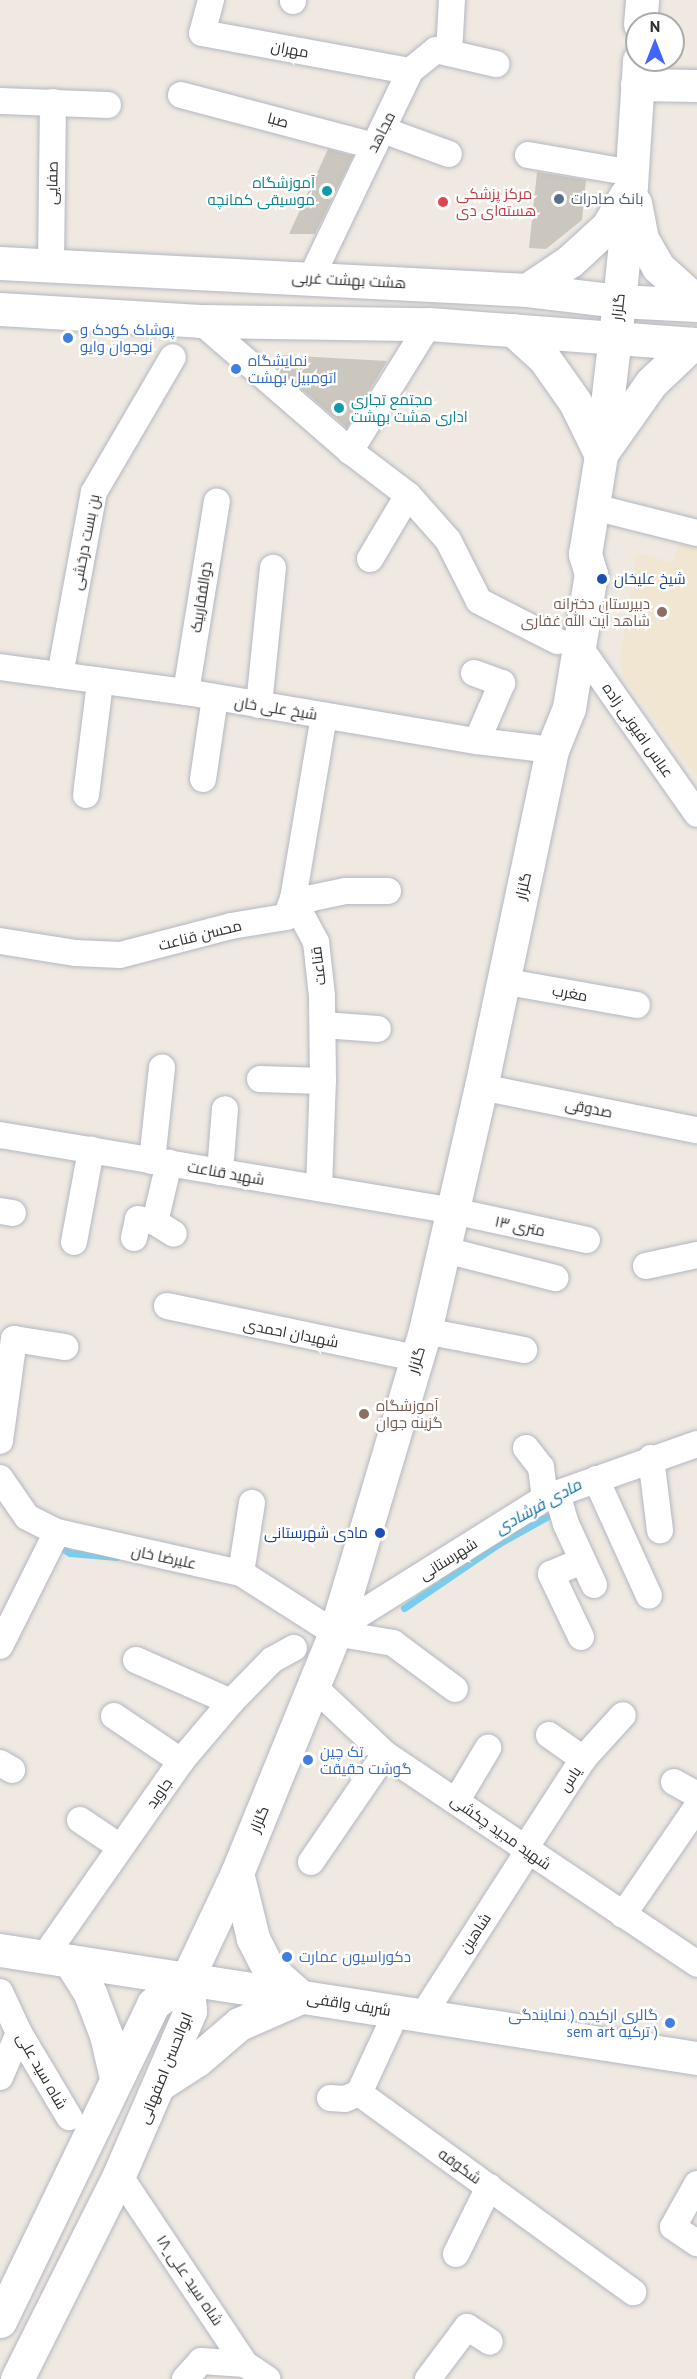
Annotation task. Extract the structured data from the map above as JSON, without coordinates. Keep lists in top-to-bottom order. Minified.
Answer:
{"streets":{"main road":["هشت بهشت غربی","گلزار","شریف واقفی","ابوالحسن اصفهانی"],"street":["مهران","صبا","مجاهد","صفایی","بن بست درخشی","ذوالفقاربیک","شیخ علی خان","عباس افیونی زاده","محسن قناعت","قناعت","مغرب","صدوقی","شهید قناعت","۱۳ متری","شهیدان احمدی","علیرضا خان","شهرستانی","یاس","جاوید","شهید مجید چکشی","شاهین","شاه سید علی","شکوفه","۱۸_شاه سید علی"]},"crossings":[["مهران","مجاهد"],["صبا","مجاهد"],["مجاهد","هشت بهشت غربی"],["صفایی","هشت بهشت غربی"],["هشت بهشت غربی","گلزار"],["گلزار","شیخ علی خان"],["گلزار","عباس افیونی زاده"],["گلزار","مغرب"],["گلزار","صدوقی"],["گلزار","شهید قناعت"],["گلزار","۱۳ متری"],["گلزار","شهیدان احمدی"],["گلزار","علیرضا خان"],["گلزار","شهرستانی"],["گلزار","شهید مجید چکشی"],["گلزار","شریف واقفی"],["گلزار","ابوالحسن اصفهانی"],["بن بست درخشی","شیخ علی خان"],["ذوالفقاربیک","شیخ علی خان"],["محسن قناعت","قناعت"],["قناعت","شهید قناعت"],["شهید قناعت","۱۳ متری"],["علیرضا خان","شهرستانی"],["یاس","شهید مجید چکشی"],["یاس","شاهین"],["جاوید","شریف واقفی"],["شهید مجید چکشی","شاهین"],["شاهین","شریف واقفی"],["شریف واقفی","ابوالحسن اصفهانی"],["ابوالحسن اصفهانی","۱۸_شاه سید علی"]],"water":["مادی فرشادی"],"places":["آموزشگاه موسیقی کمانچه","بانک صادرات","مرکز پزشکی هسته‌ای دی","پوشاک کودک و نوجوان وایو","نمایشگاه اتومبیل بهشت","مجتمع تجاری اداری هشت بهشت","شیخ علیخان","دبیرستان دخترانه شاهد آیت الله غفاری","آموزشگاه گزینه جوان","مادی شهرستانی","تک چین گوشت حقیقت","دکوراسیون عمارت","گالری ارکیده ( نمایندگی sem art ترکیه )"],"north":"top"}
